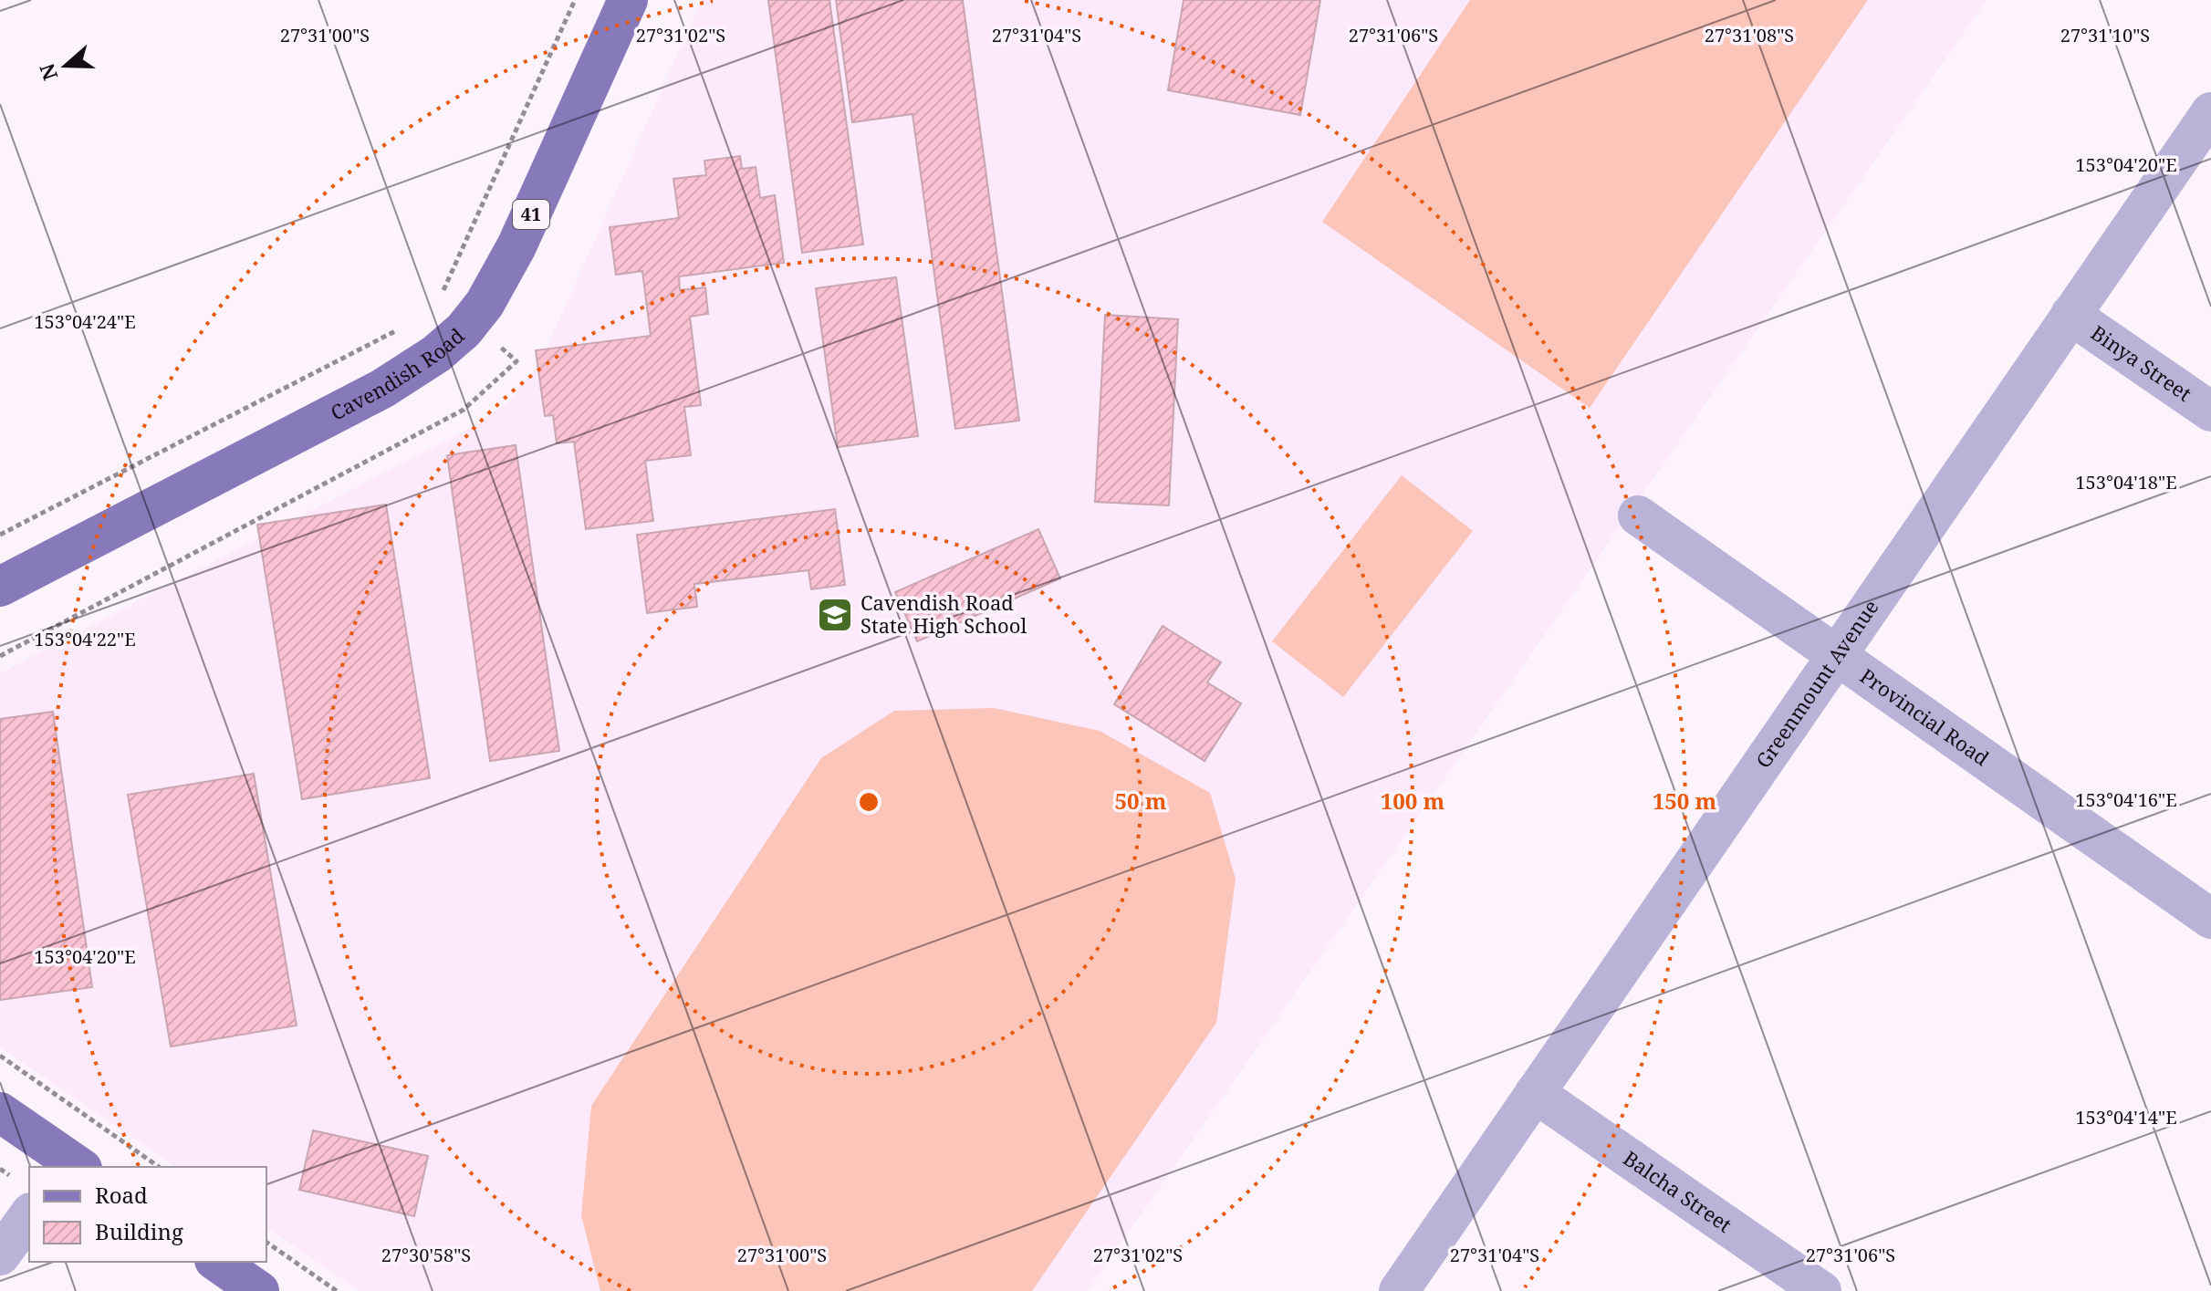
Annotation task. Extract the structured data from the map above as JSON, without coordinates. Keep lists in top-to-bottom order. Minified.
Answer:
{"streets":{"main road":["41","Cavendish Road"],"street":["Binya Street","Greenmount Avenue","Provincial Road","Balcha Street"]},"crossings":[["Binya Street","Greenmount Avenue"],["Greenmount Avenue","Provincial Road"],["Greenmount Avenue","Balcha Street"]],"places":{"school or university":["Cavendish Road State High School"]},"legend":["Road","Building"],"north":"left","coordinates":["27°31'10\"S","27°31'00\"S","27°31'02\"S","27°31'04\"S","27°31'06\"S","27°31'08\"S","153°04'20\"E","153°04'24\"E","153°04'18\"E","153°04'22\"E","153°04'16\"E","153°04'14\"E","27°30'58\"S"],"rings":["50 m","100 m","150 m"]}
